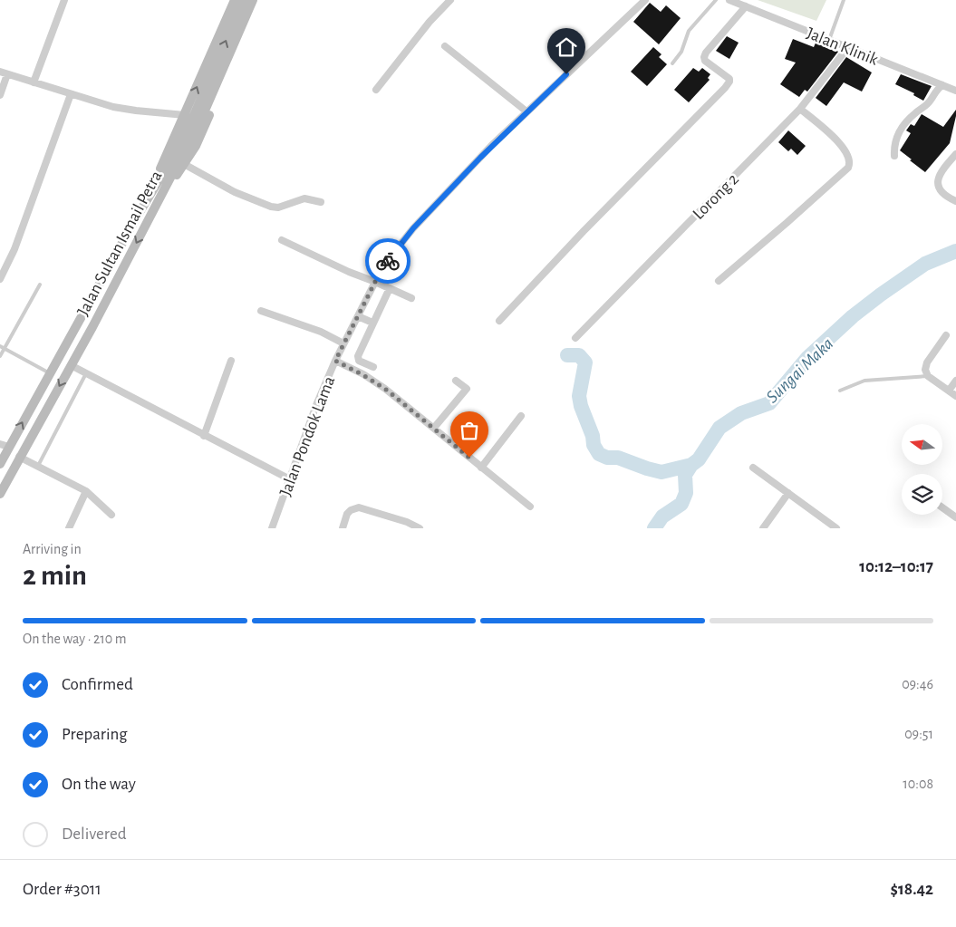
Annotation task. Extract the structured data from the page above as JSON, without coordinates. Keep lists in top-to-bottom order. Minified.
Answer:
{"streets":{"main road":["Jalan Sultan Ismail Petra"],"street":["Jalan Klinik","Lorong 2","Jalan Pondok Lama"]},"crossings":[["Jalan Klinik","Lorong 2"]],"water":["Sungai Maka"],"north":"left","page":{"heading":["2 min","Arriving in","10:12–10:17"],"panel":["Order #3011","$18.42"],"bar":"On the way · 210 m","list":[["Confirmed","09:46"],["Preparing","09:51"],["On the way","10:08"],"Delivered"]}}
